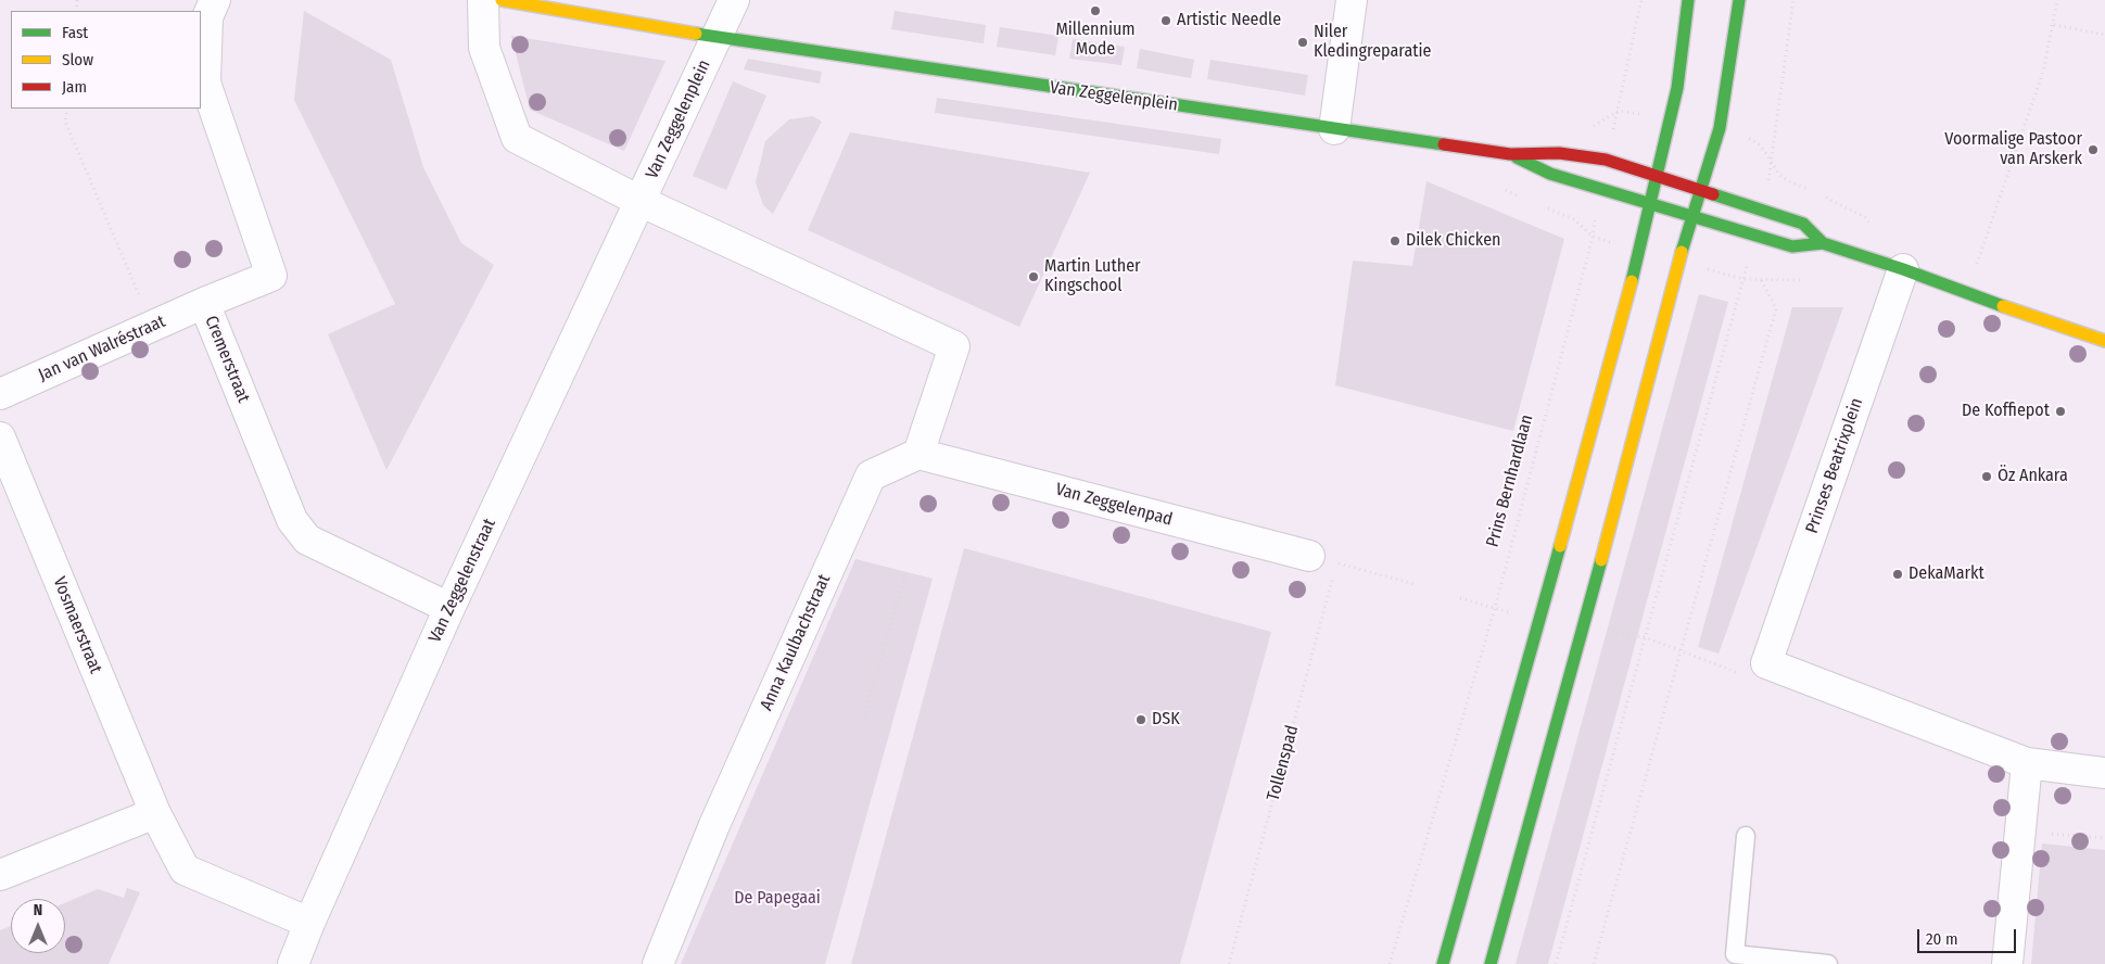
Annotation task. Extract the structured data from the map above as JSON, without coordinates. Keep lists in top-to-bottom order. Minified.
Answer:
{"streets":{"street":["Van Zeggelenplein","Jan van Walréstraat","Cremerstraat","Prinses Beatrixplein","Van Zeggelenpad","Van Zeggelenstraat","Vosmaerstraat","Anna Kaulbachstraat"],"path":["Prins Bernhardlaan","Tollenspad"]},"crossings":[["Van Zeggelenplein","Prins Bernhardlaan"],["Van Zeggelenplein","Van Zeggelenpad"],["Van Zeggelenplein","Van Zeggelenstraat"],["Van Zeggelenplein","Anna Kaulbachstraat"],["Jan van Walréstraat","Cremerstraat"],["Cremerstraat","Van Zeggelenstraat"],["Van Zeggelenpad","Anna Kaulbachstraat"],["Van Zeggelenpad","Tollenspad"],["Van Zeggelenstraat","Vosmaerstraat"]],"parks":["De Papegaai"],"places":["Millennium Mode","Artistic Needle","Niler Kledingreparatie","Voormalige Pastoor van Arskerk","Dilek Chicken","Martin Luther Kingschool","De Koffiepot","Öz Ankara","DekaMarkt","DSK"],"legend":["Fast","Slow","Jam"],"scale_bar":"20 m","north":"top"}
